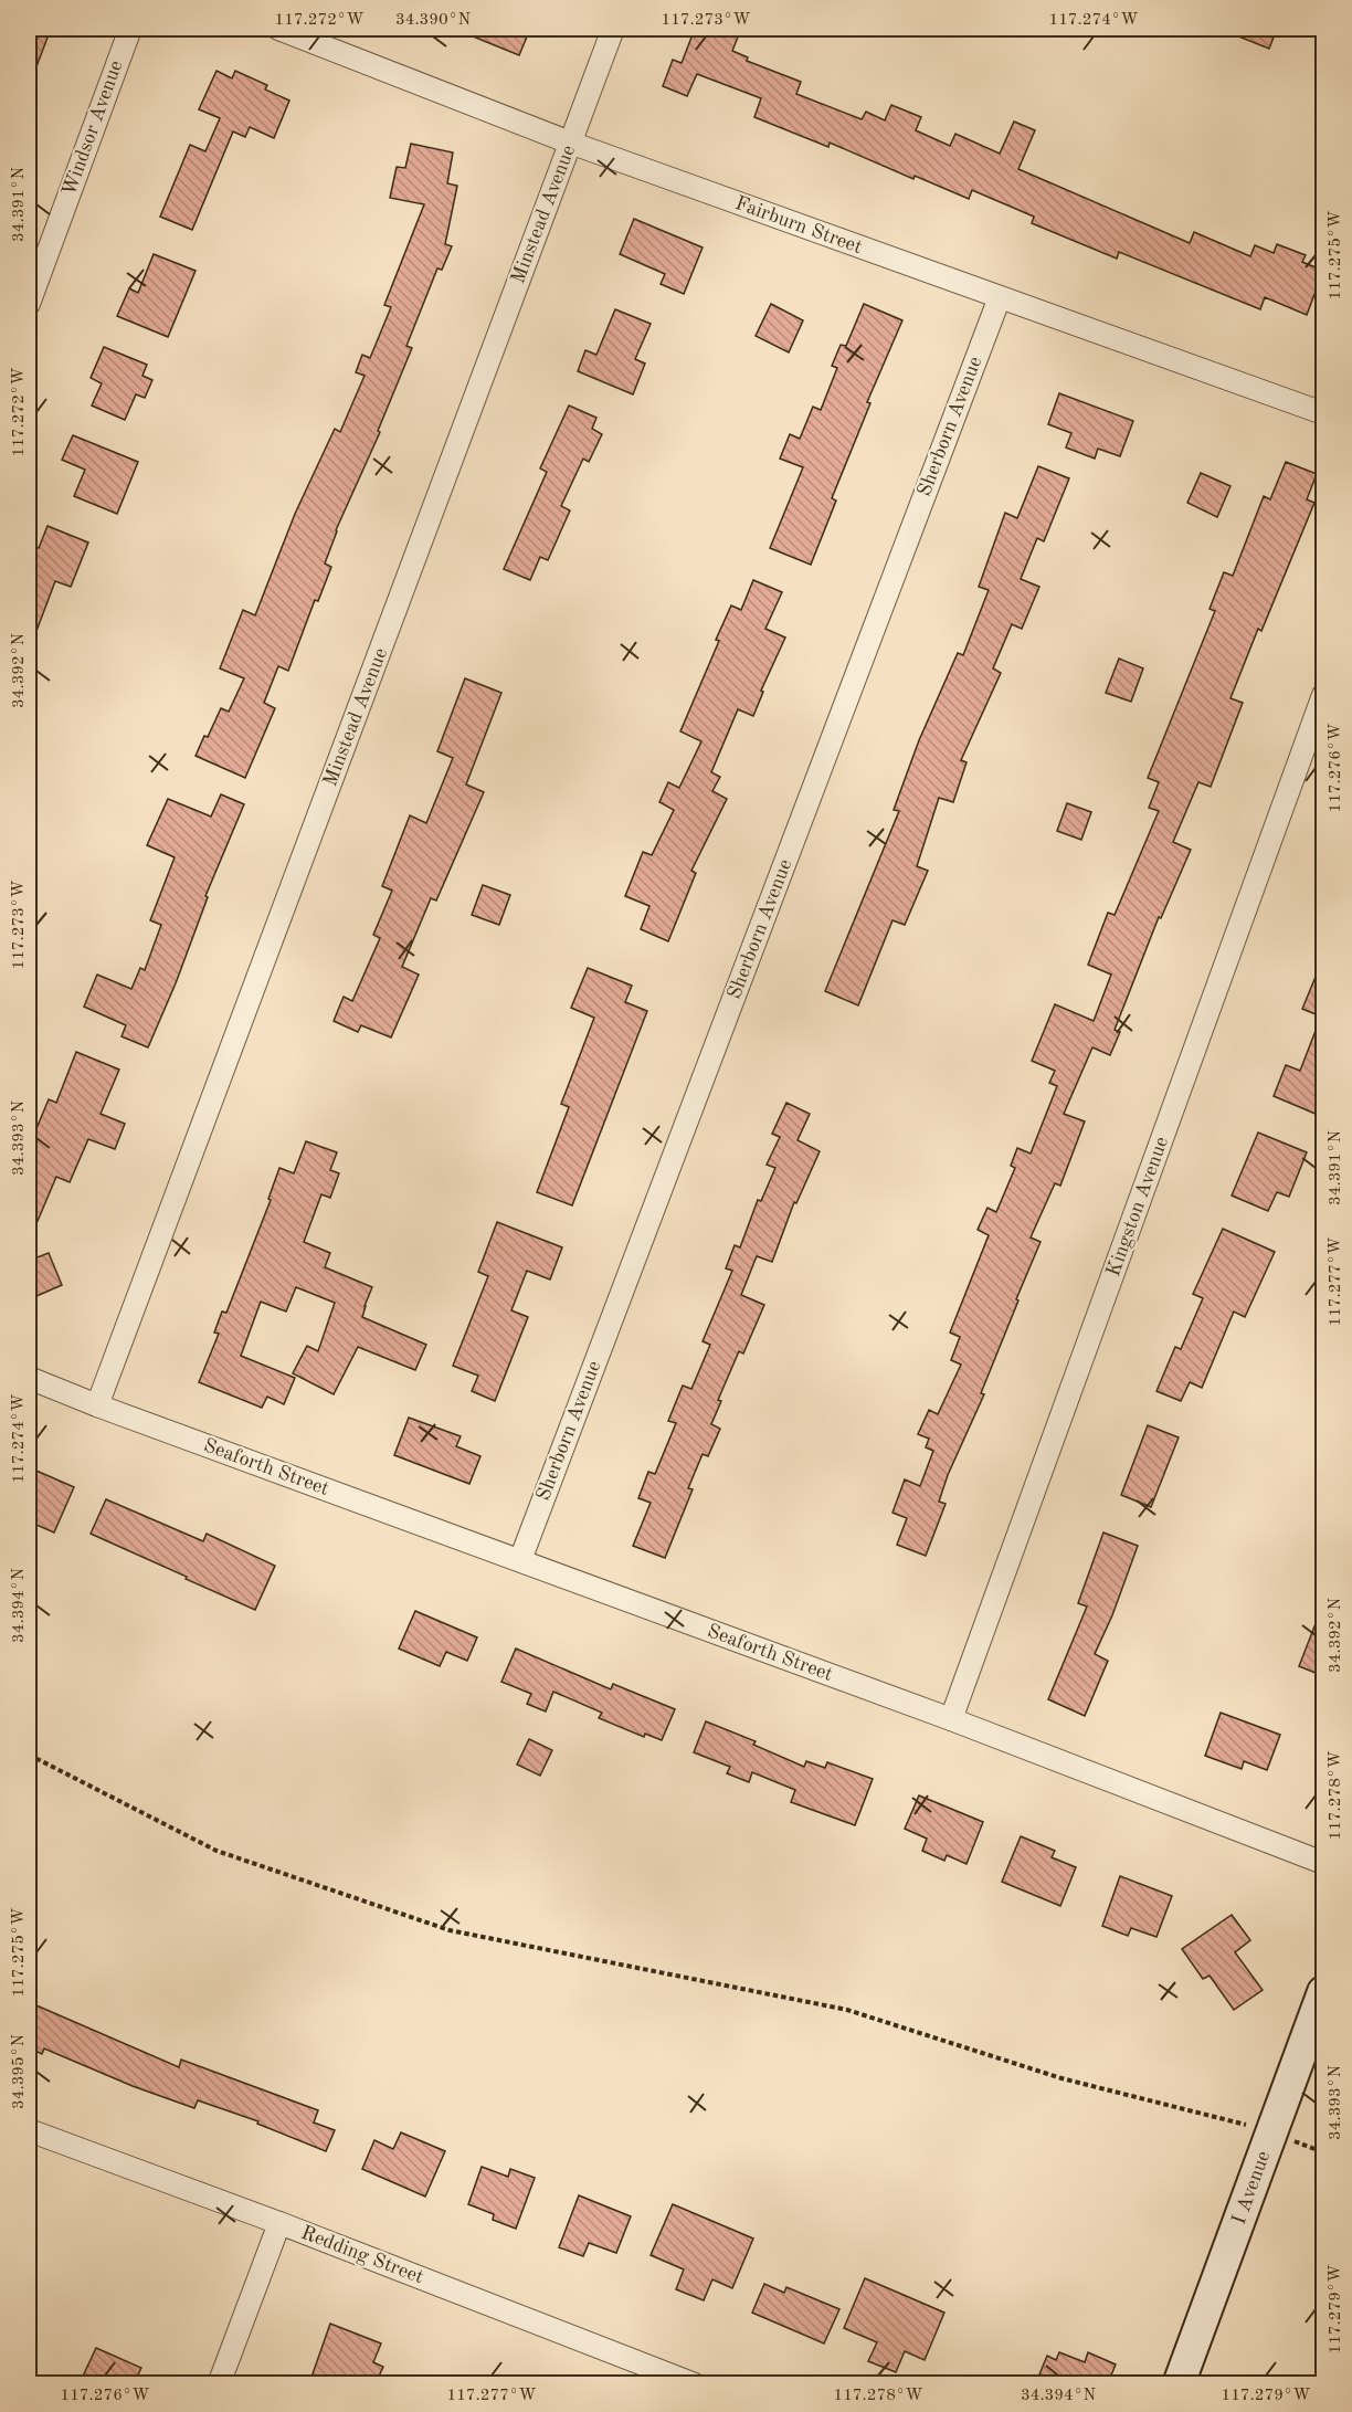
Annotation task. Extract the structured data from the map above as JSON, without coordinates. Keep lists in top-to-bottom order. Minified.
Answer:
{"streets":{"main road":["I Avenue"],"street":["Windsor Avenue","Minstead Avenue","Fairburn Street","Sherborn Avenue","Kingston Avenue","Seaforth Street","Redding Street"]},"crossings":[["Minstead Avenue","Fairburn Street"],["Minstead Avenue","Seaforth Street"],["Fairburn Street","Sherborn Avenue"],["Sherborn Avenue","Seaforth Street"],["Kingston Avenue","Seaforth Street"]],"coordinates":["117.272°W","34.390°N","117.273°W","117.274°W","34.391°N","117.275°W","34.392°N","117.276°W","34.393°N","117.277°W","34.394°N","117.278°W","34.395°N","117.279°W"]}
